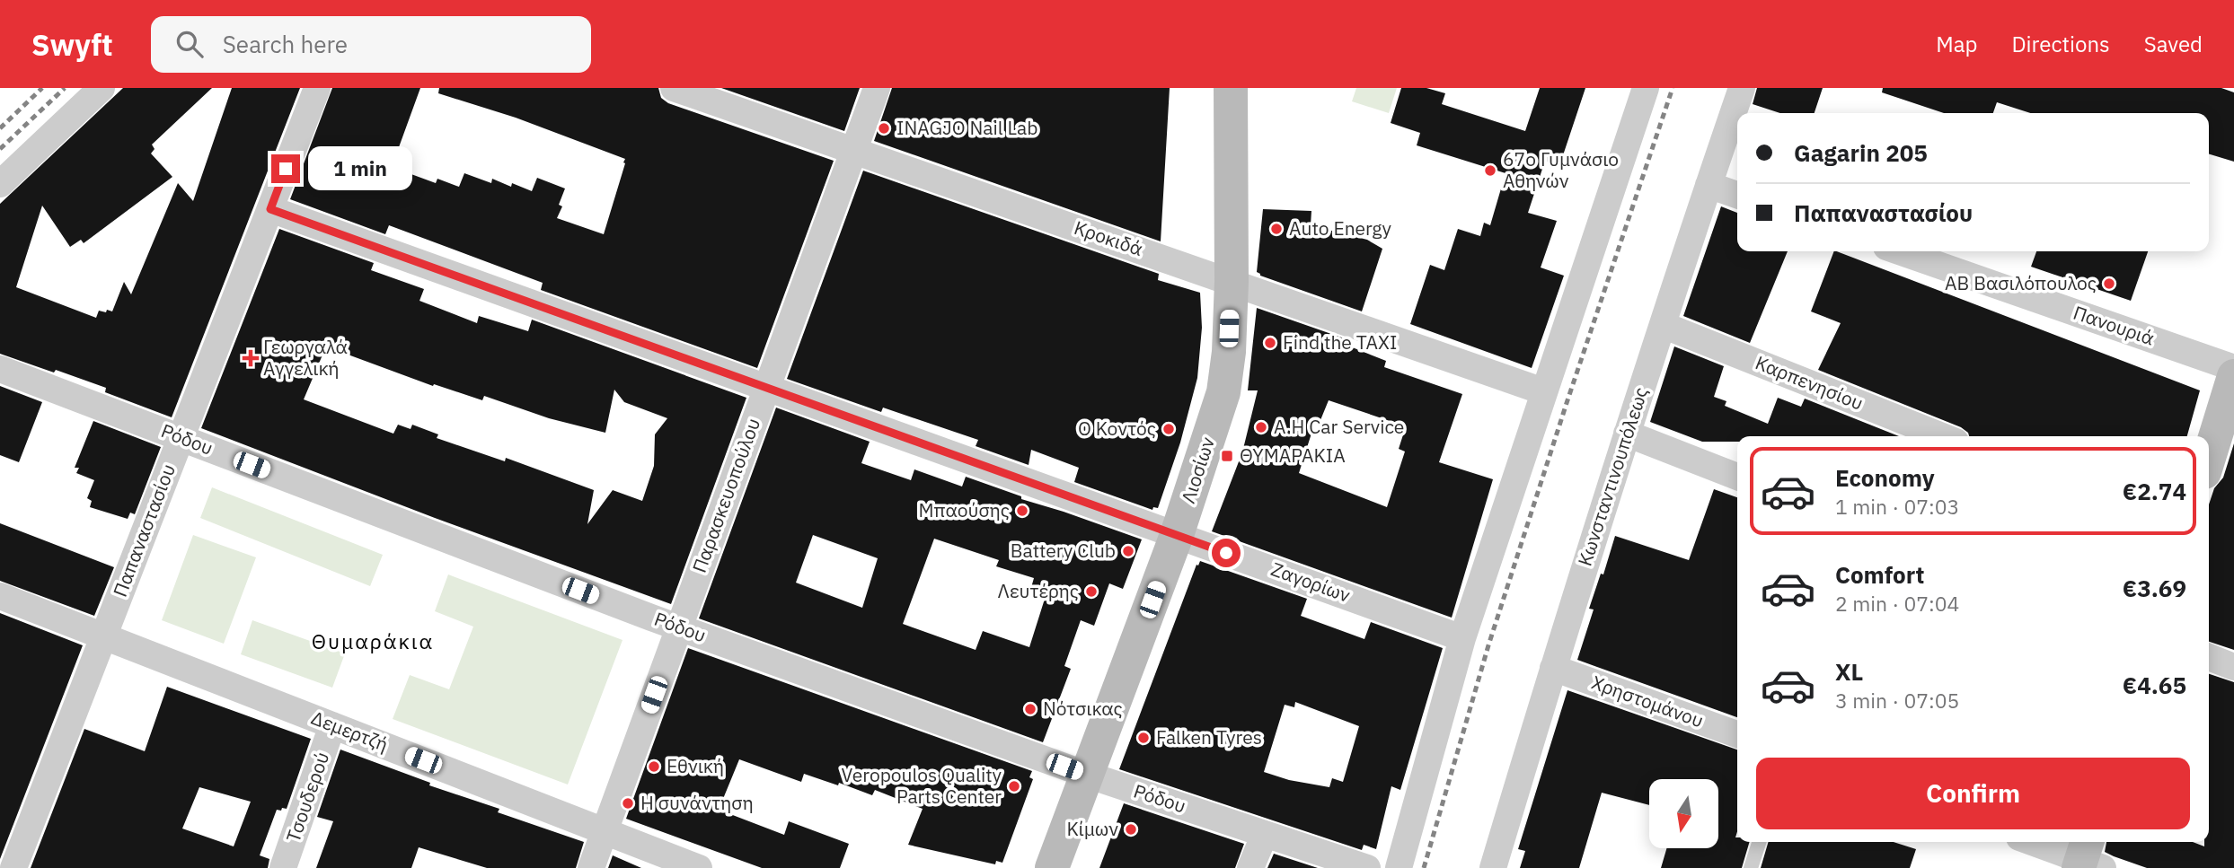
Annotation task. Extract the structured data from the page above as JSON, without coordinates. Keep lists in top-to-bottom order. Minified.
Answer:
{"streets":{"main road":["Λιοσίων"],"street":["Κροκιδά","Πανουριά","Καρπενησίου","Ρόδου","Κωνσταντινουπόλεως","Παρασκευοπούλου","Παπαναστασίου","Ζαγορίων","Χρηστομάνου","Δεμερτζή","Τσουδερού"]},"crossings":[["Κροκιδά","Λιοσίων"],["Κροκιδά","Παρασκευοπούλου"],["Καρπενησίου","Κωνσταντινουπόλεως"],["Ρόδου","Λιοσίων"],["Ρόδου","Παρασκευοπούλου"],["Ρόδου","Παπαναστασίου"],["Λιοσίων","Ζαγορίων"],["Κωνσταντινουπόλεως","Χρηστομάνου"],["Παρασκευοπούλου","Ζαγορίων"],["Παρασκευοπούλου","Δεμερτζή"],["Παπαναστασίου","Ζαγορίων"],["Παπαναστασίου","Δεμερτζή"],["Δεμερτζή","Τσουδερού"]],"districts":["Θυμαράκια"],"places":{"other":["INAGJO Nail Lab","67ο Γυμνάσιο Αθηνών","Auto Energy","ΑΒ Βασιλόπουλος","Find the TAXI","A.H Car Service","Ο Κοντός","Μπαούσης","Battery Club","Λευτέρης","Νότσικας","Falken Tyres","Εθνική","Veropoulos Quality Parts Center","Η συνάντηση","Κίμων"],"health":["Γεωργαλά Αγγελική"],"transit":["ΘΥΜΑΡΑΚΙΑ"]},"north":"bottom","page":{"header":"Swyft","search":"Search here","nav":["Map","Directions","Saved"],"banner":["Gagarin 205","Παπαναστασίου"],"bubble":"1 min","list":[{"name":"Economy","note":"1 min · 07:03","value":"€2.74"},{"name":"Comfort","note":"2 min · 07:04","value":"€3.69"},{"name":"XL","note":"3 min · 07:05","value":"€4.65"}],"buttons":"Confirm"}}
